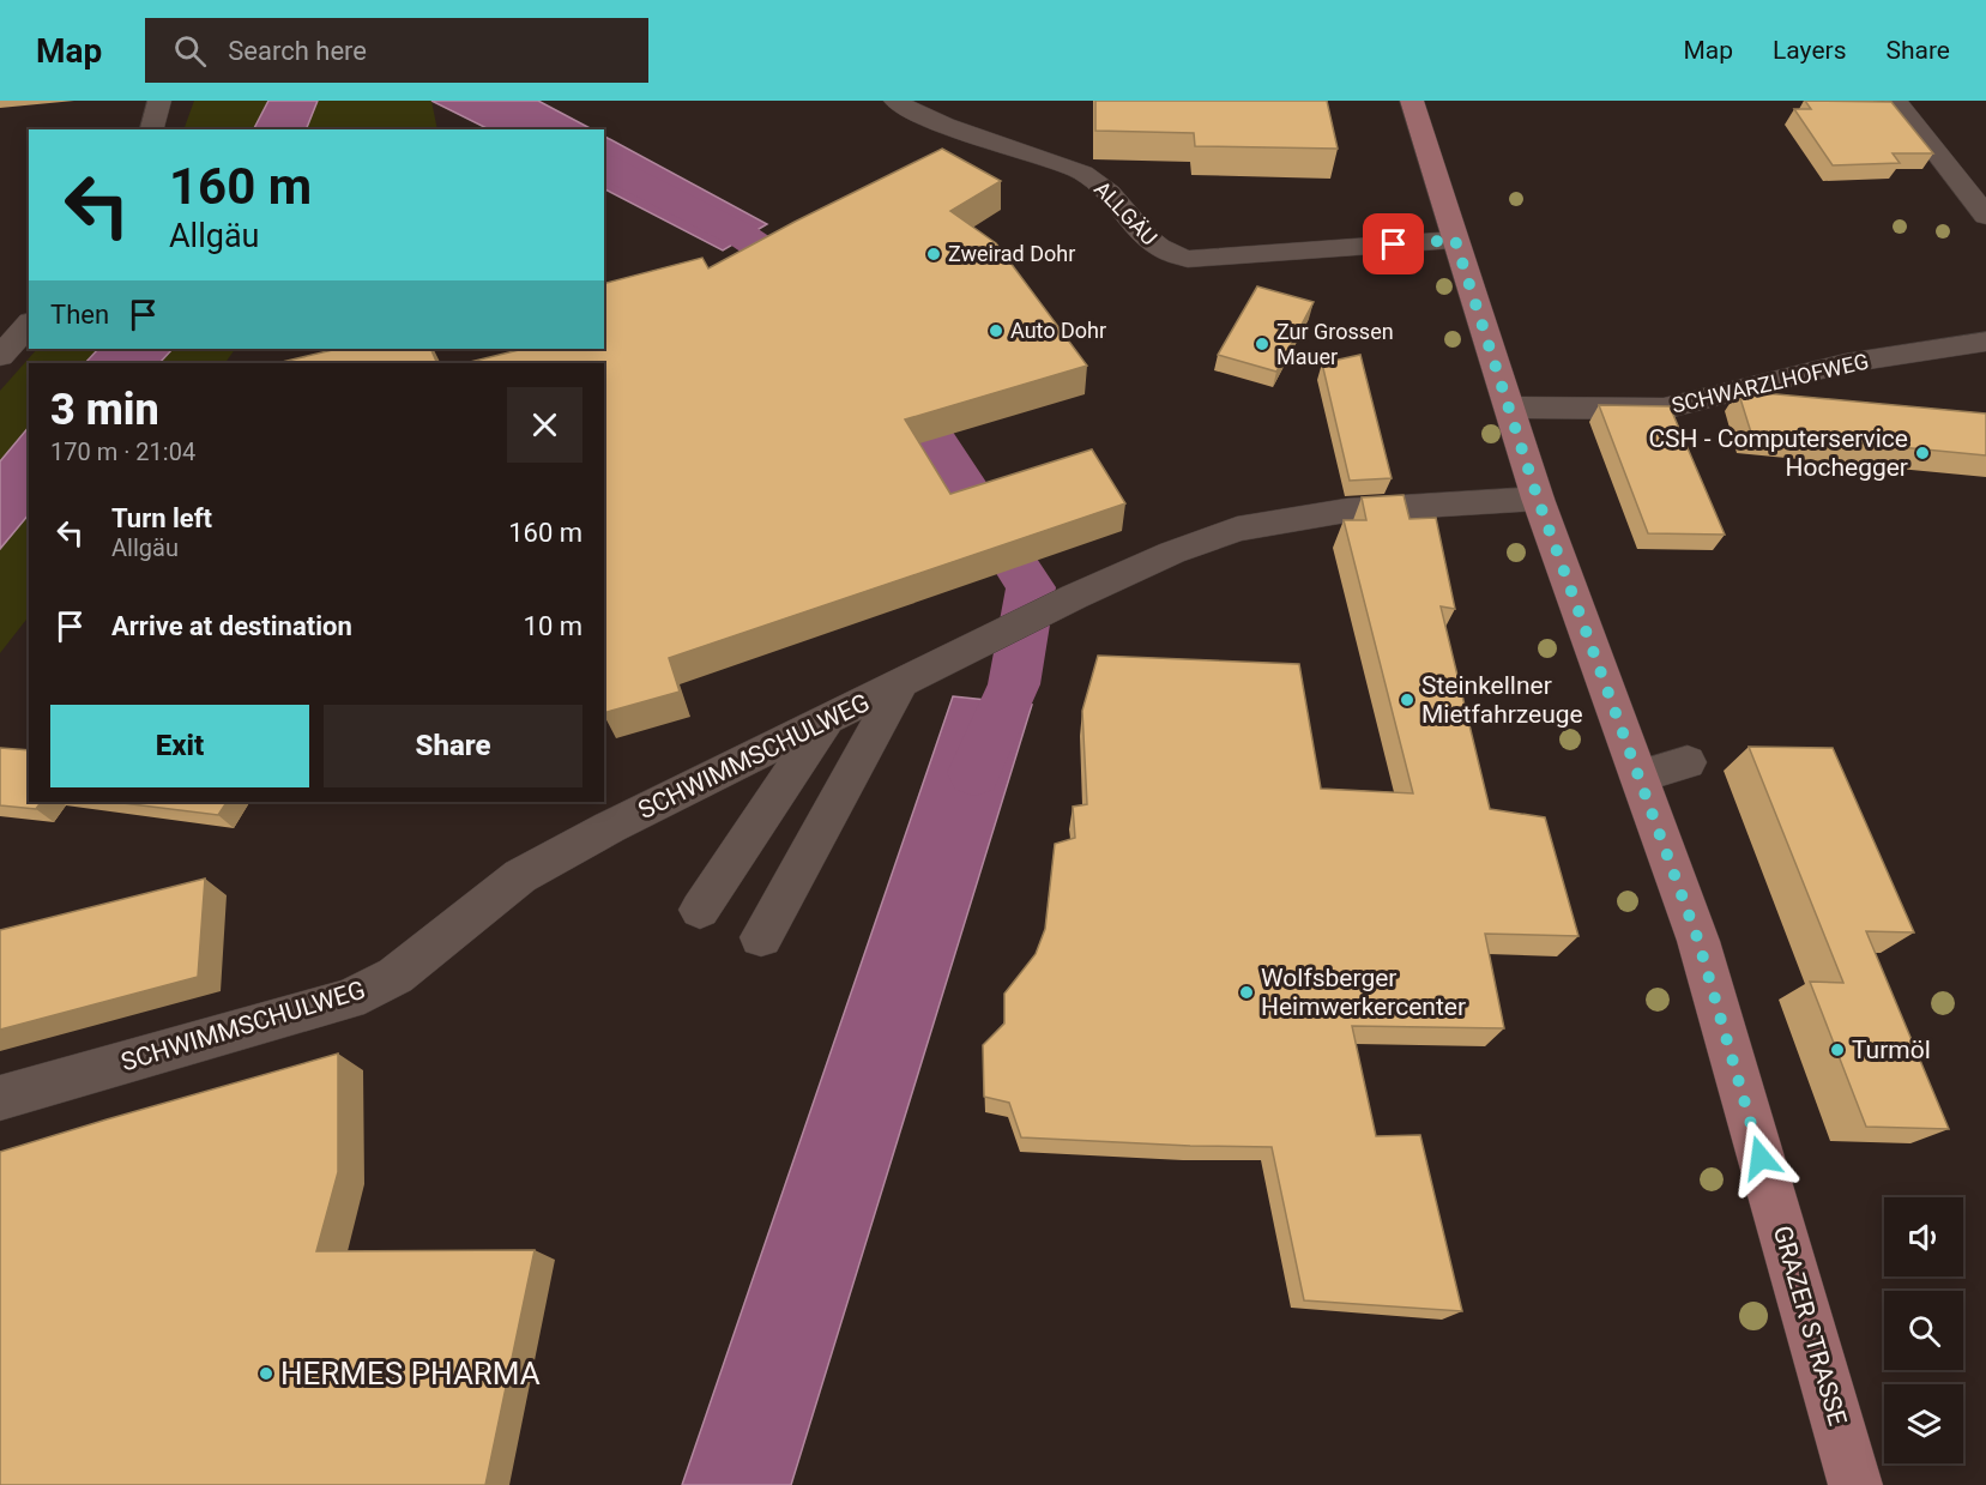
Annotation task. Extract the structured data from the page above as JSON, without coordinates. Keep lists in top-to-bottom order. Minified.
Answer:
{"streets":{"main road":["GRAZER STRASSE"],"street":["ALLGÄU","SCHWARZLHOFWEG","SCHWIMMSCHULWEG"]},"crossings":[["ALLGÄU","GRAZER STRASSE"],["SCHWARZLHOFWEG","GRAZER STRASSE"],["SCHWIMMSCHULWEG","GRAZER STRASSE"]],"places":["Zweirad Dohr","Auto Dohr","Zur Grossen Mauer","CSH - Computerservice Hochegger","Steinkellner Mietfahrzeuge","Wolfsberger Heimwerkercenter","Turmöl","HERMES PHARMA"],"page":{"header":"Map","search":"Search here","nav":["Map","Layers","Share"],"turn":["160 m","Allgäu"],"then":"Then","heading":["3 min","170 m · 21:04"],"list":[{"name":"Turn left","note":"Allgäu","value":"160 m"},{"name":"Arrive at destination","value":"10 m"}],"buttons":["Exit","Share"]}}
